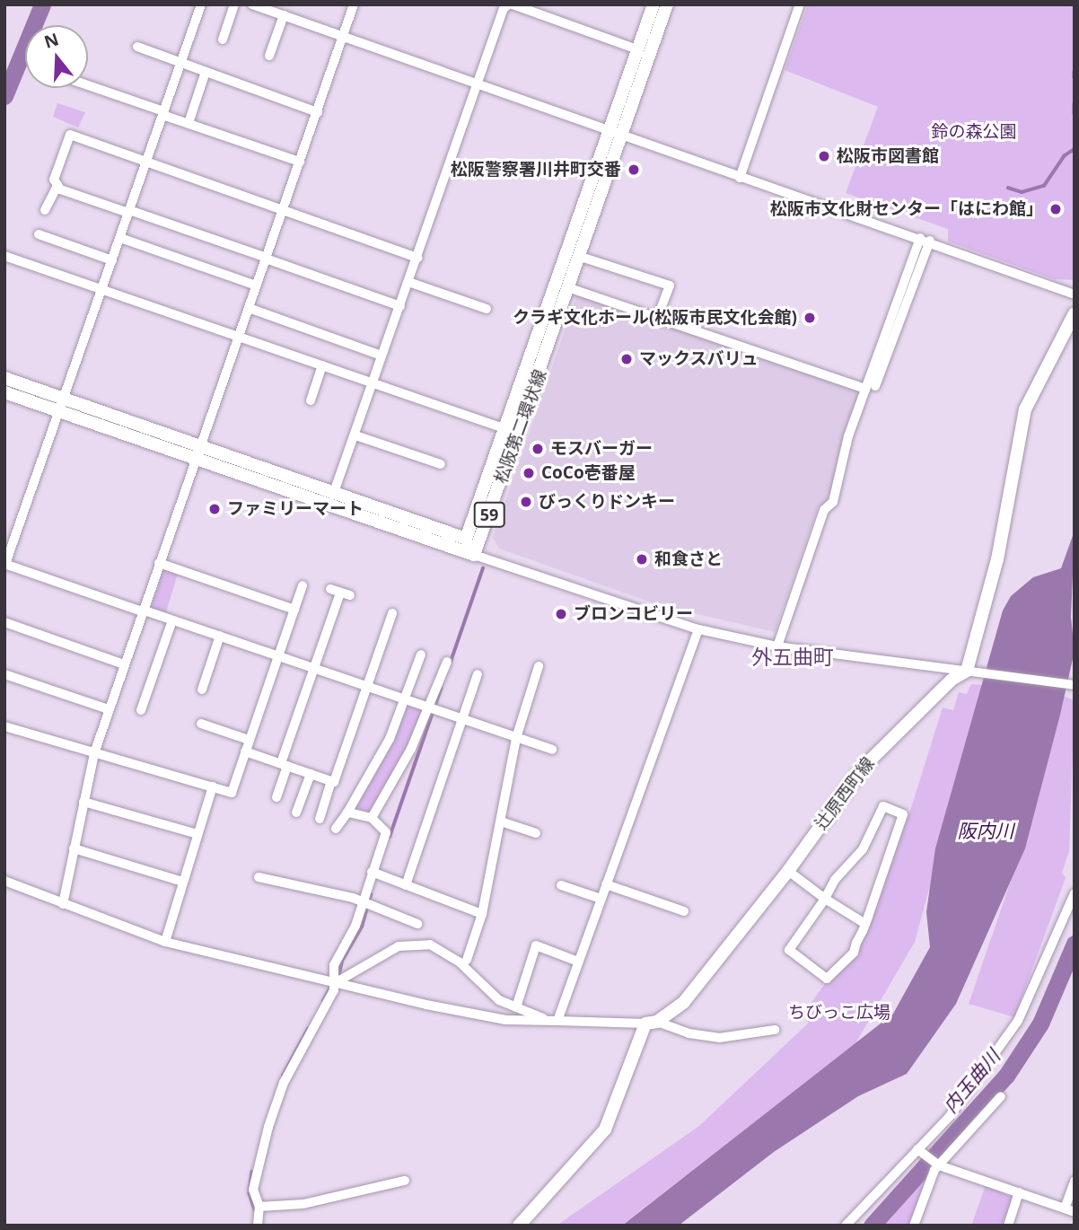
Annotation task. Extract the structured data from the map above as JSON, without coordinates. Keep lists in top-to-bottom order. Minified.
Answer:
{"streets":{"main road":["松阪第二環状線","59","辻原西町線"]},"crossings":[["松阪第二環状線","59"]],"districts":["外五曲町"],"water":["阪内川","内玉曲川"],"parks":["鈴の森公園","ちびっこ広場"],"places":["松阪市図書館","松阪警察署川井町交番","松阪市文化財センター「はにわ館」","クラギ文化ホール(松阪市民文化会館)","マックスバリュ","モスバーガー","CoCo壱番屋","びっくりドンキー","ファミリーマート","和食さと","ブロンコビリー"],"north":"top"}
